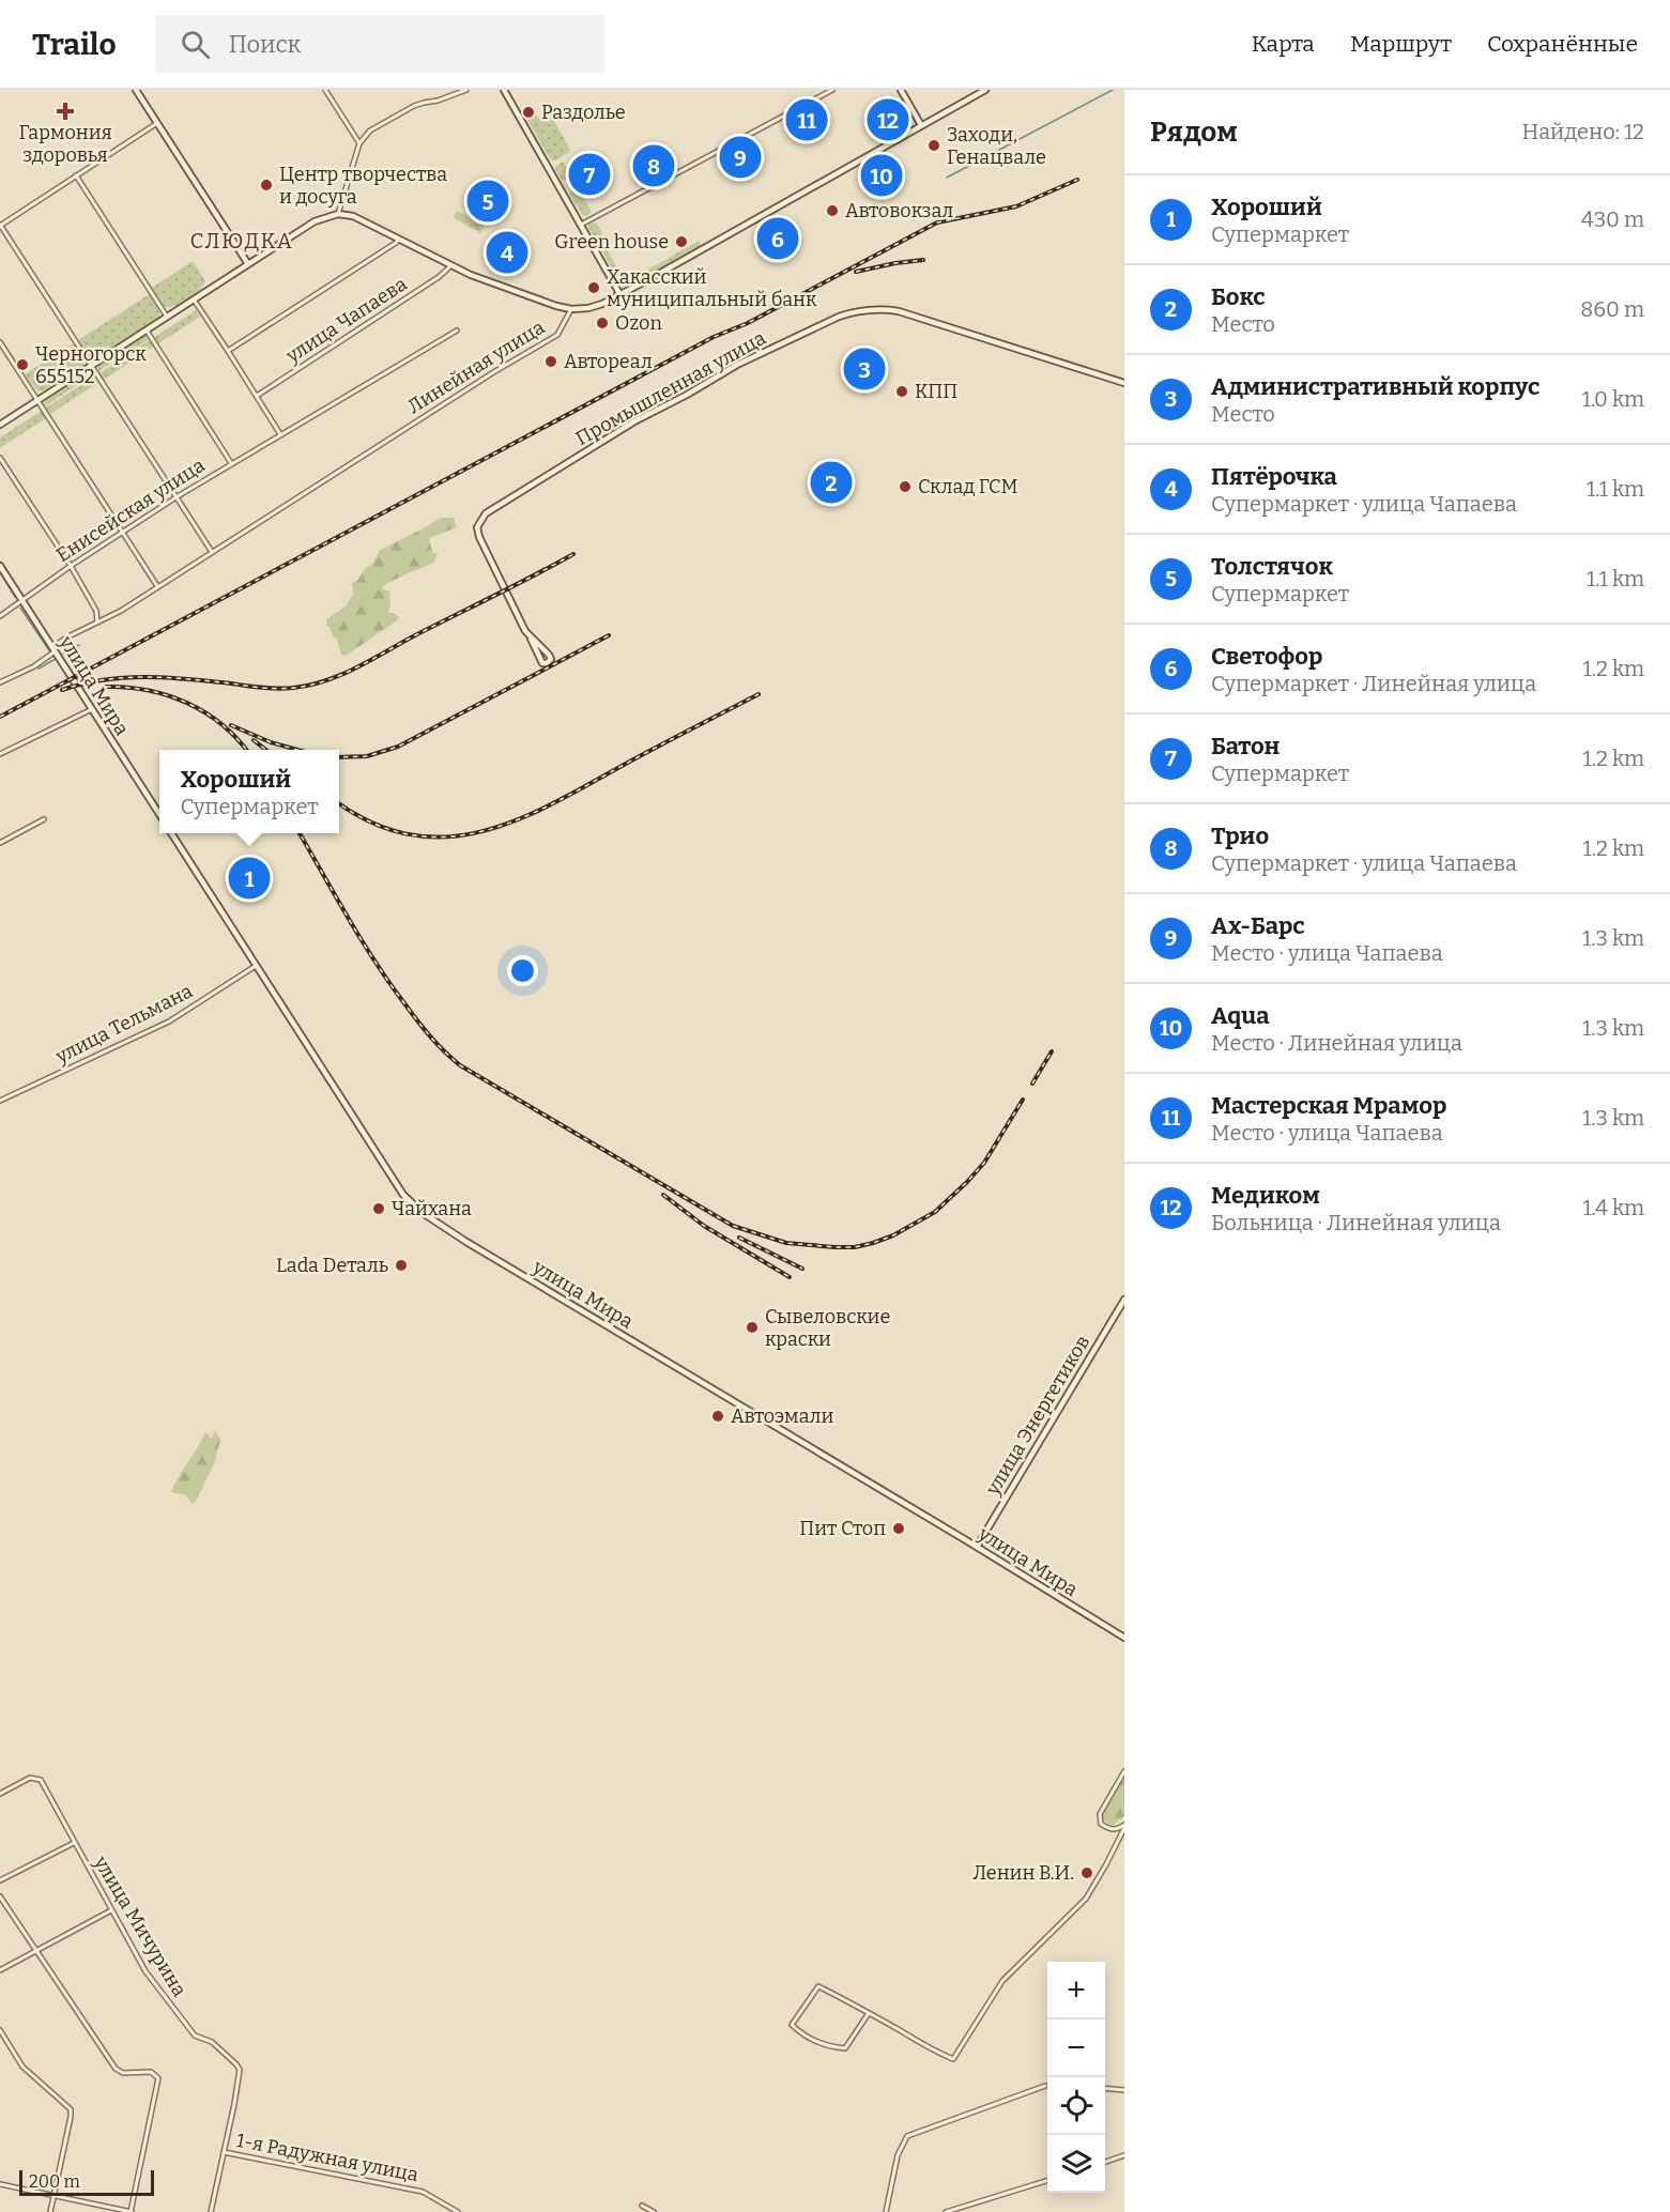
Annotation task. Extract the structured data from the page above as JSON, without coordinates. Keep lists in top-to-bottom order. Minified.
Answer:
{"streets":{"main road":["Промышленная улица","улица Мира","улица Энергетиков"],"street":["улица Чапаева","Линейная улица","Енисейская улица","улица Тельмана","улица Мичурина","1-я Радужная улица"]},"crossings":[["Линейная улица","улица Мира"],["Енисейская улица","улица Мира"],["улица Мира","улица Тельмана"],["улица Мира","улица Энергетиков"],["улица Мичурина","1-я Радужная улица"]],"districts":["СЛЮДКА"],"places":{"health":["Гармония здоровья"],"other":["Раздолье","Заходи, Генацвале","Центр творчества и досуга","Автовокзал","Green house","Хакасский муниципальный банк","Ozon","Автореал","Черногорск 655152","КПП","Склад ГСМ","Чайхана","Lada Dеталь","Сывеловские краски","Автоэмали","Пит Стоп","Ленин В.И."]},"scale_bar":"200 m","page":{"header":"Trailo","search":"Поиск","nav":["Карта","Маршрут","Сохранённые"],"heading":["Рядом","Найдено: 12"],"pins":["11","12","9","8","7","10","5","6","4","3","2","1"],"list":[{"mark":"1","name":"Хороший","note":"Супермаркет","value":"430 m"},{"mark":"2","name":"Бокс","note":"Место","value":"860 m"},{"mark":"3","name":"Административный корпус","note":"Место","value":"1.0 km"},{"mark":"4","name":"Пятёрочка","note":"Супермаркет · улица Чапаева","value":"1.1 km"},{"mark":"5","name":"Толстячок","note":"Супермаркет","value":"1.1 km"},{"mark":"6","name":"Светофор","note":"Супермаркет · Линейная улица","value":"1.2 km"},{"mark":"7","name":"Батон","note":"Супермаркет","value":"1.2 km"},{"mark":"8","name":"Трио","note":"Супермаркет · улица Чапаева","value":"1.2 km"},{"mark":"9","name":"Ах-Барс","note":"Место · улица Чапаева","value":"1.3 km"},{"mark":"10","name":"Aqua","note":"Место · Линейная улица","value":"1.3 km"},{"mark":"11","name":"Мастерская Мрамор","note":"Место · улица Чапаева","value":"1.3 km"},{"mark":"12","name":"Медиком","note":"Больница · Линейная улица","value":"1.4 km"}],"popup":["Хороший","Супермаркет"],"map_buttons":["+","−"],"scale":"200 m"}}
